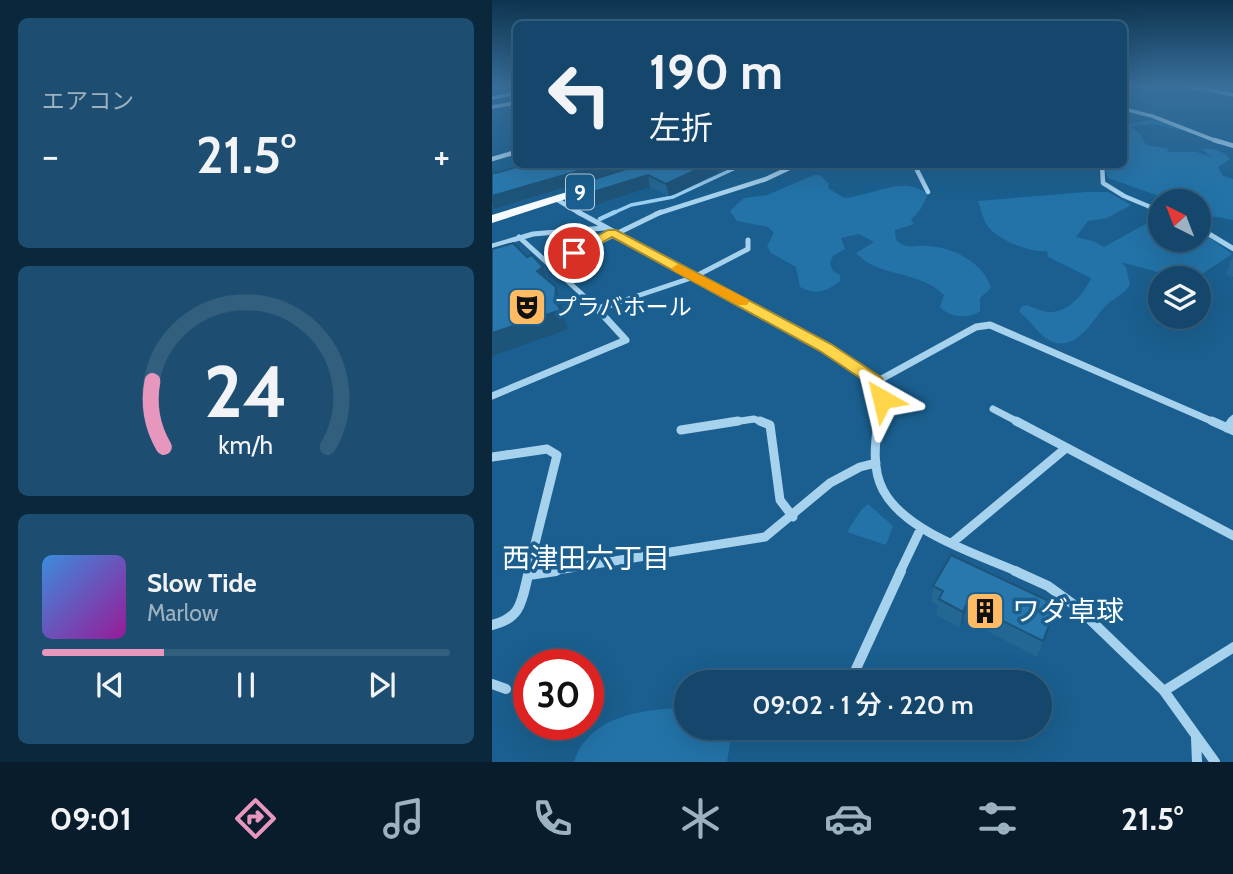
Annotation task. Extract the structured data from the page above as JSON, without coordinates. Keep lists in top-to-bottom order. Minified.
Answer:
{"streets":{"highway":["9"]},"districts":["西津田六丁目"],"places":{"theatre":["プラバホール"],"building":["ワダ卓球"]},"north":"top left","page":{"tile":"エアコン","turn":["190 m","左折"],"heat":["−","21.5°","+"],"song":["Slow Tide","Marlow"],"limit":"30","trip":"09:02 · 1 分 · 220 m","tabs":["09:01","21.5°"],"gauge":["24","km/h"]}}
